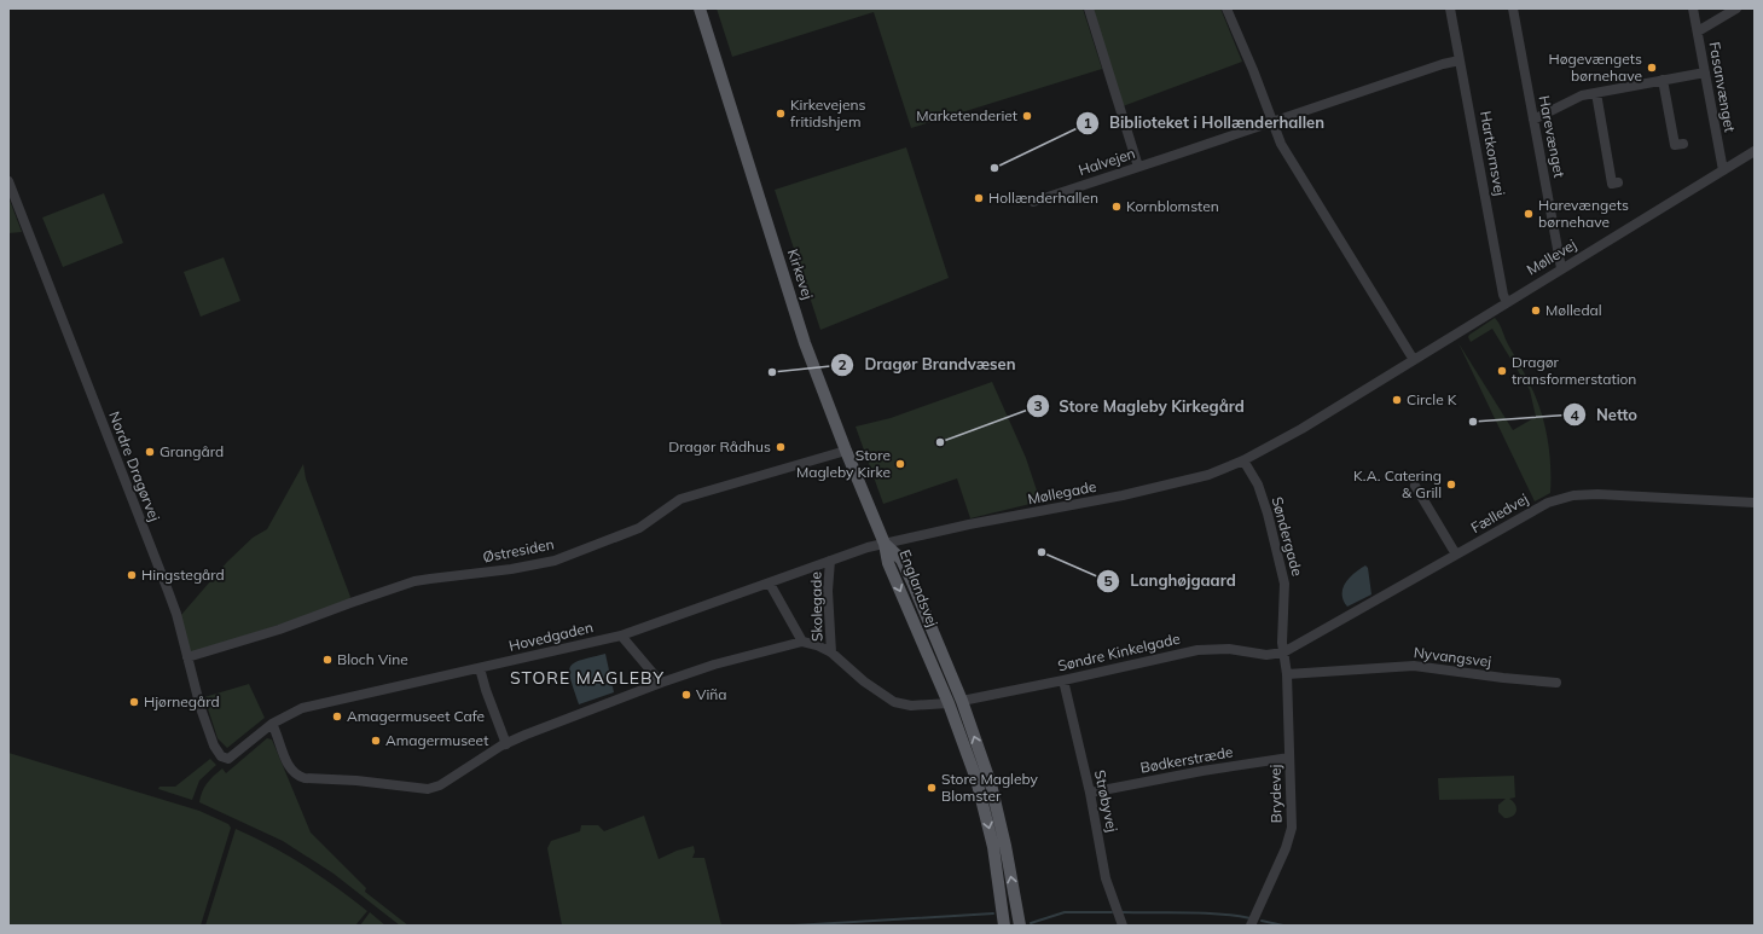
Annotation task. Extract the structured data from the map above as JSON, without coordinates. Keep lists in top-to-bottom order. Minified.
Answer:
{"streets":{"main road":["Kirkevej","Englandsvej"],"street":["Fasanvænget","Harevænget","Hartkornsvej","Halvejen","Møllevej","Nordre Dragørvej","Møllegade","Fælledvej","Søndergade","Østresiden","Skolegade","Hovedgaden","Søndre Kinkelgade","Nyvangsvej","Bødkerstræde","Brydevej","Strøbyvej"]},"crossings":[["Fasanvænget","Møllevej"],["Harevænget","Møllevej"],["Hartkornsvej","Halvejen"],["Hartkornsvej","Møllevej"],["Møllevej","Møllegade"],["Møllevej","Søndergade"],["Kirkevej","Møllegade"],["Kirkevej","Østresiden"],["Kirkevej","Englandsvej"],["Kirkevej","Hovedgaden"],["Nordre Dragørvej","Østresiden"],["Nordre Dragørvej","Hovedgaden"],["Møllegade","Søndergade"],["Møllegade","Englandsvej"],["Møllegade","Hovedgaden"],["Fælledvej","Søndergade"],["Fælledvej","Søndre Kinkelgade"],["Fælledvej","Brydevej"],["Søndergade","Søndre Kinkelgade"],["Søndergade","Brydevej"],["Englandsvej","Hovedgaden"],["Englandsvej","Søndre Kinkelgade"],["Skolegade","Hovedgaden"],["Skolegade","Søndre Kinkelgade"],["Søndre Kinkelgade","Brydevej"],["Søndre Kinkelgade","Strøbyvej"],["Nyvangsvej","Brydevej"],["Bødkerstræde","Brydevej"],["Bødkerstræde","Strøbyvej"]],"districts":["STORE MAGLEBY"],"places":["Høgevængets børnehave","Kirkevejens fritidshjem","Marketenderiet","Biblioteket i Hollænderhallen","Hollænderhallen","Kornblomsten","Harevængets børnehave","Mølledal","Dragør transformerstation","Dragør Brandvæsen","Circle K","Netto","Store Magleby Kirkegård","Dragør Rådhus","Grangård","Store Magleby Kirke","K.A. Catering & Grill","Langhøjgaard","Hingstegård","Bloch Vine","Viña","Hjørnegård","Amagermuseet Cafe","Amagermuseet","Store Magleby Blomster"]}
